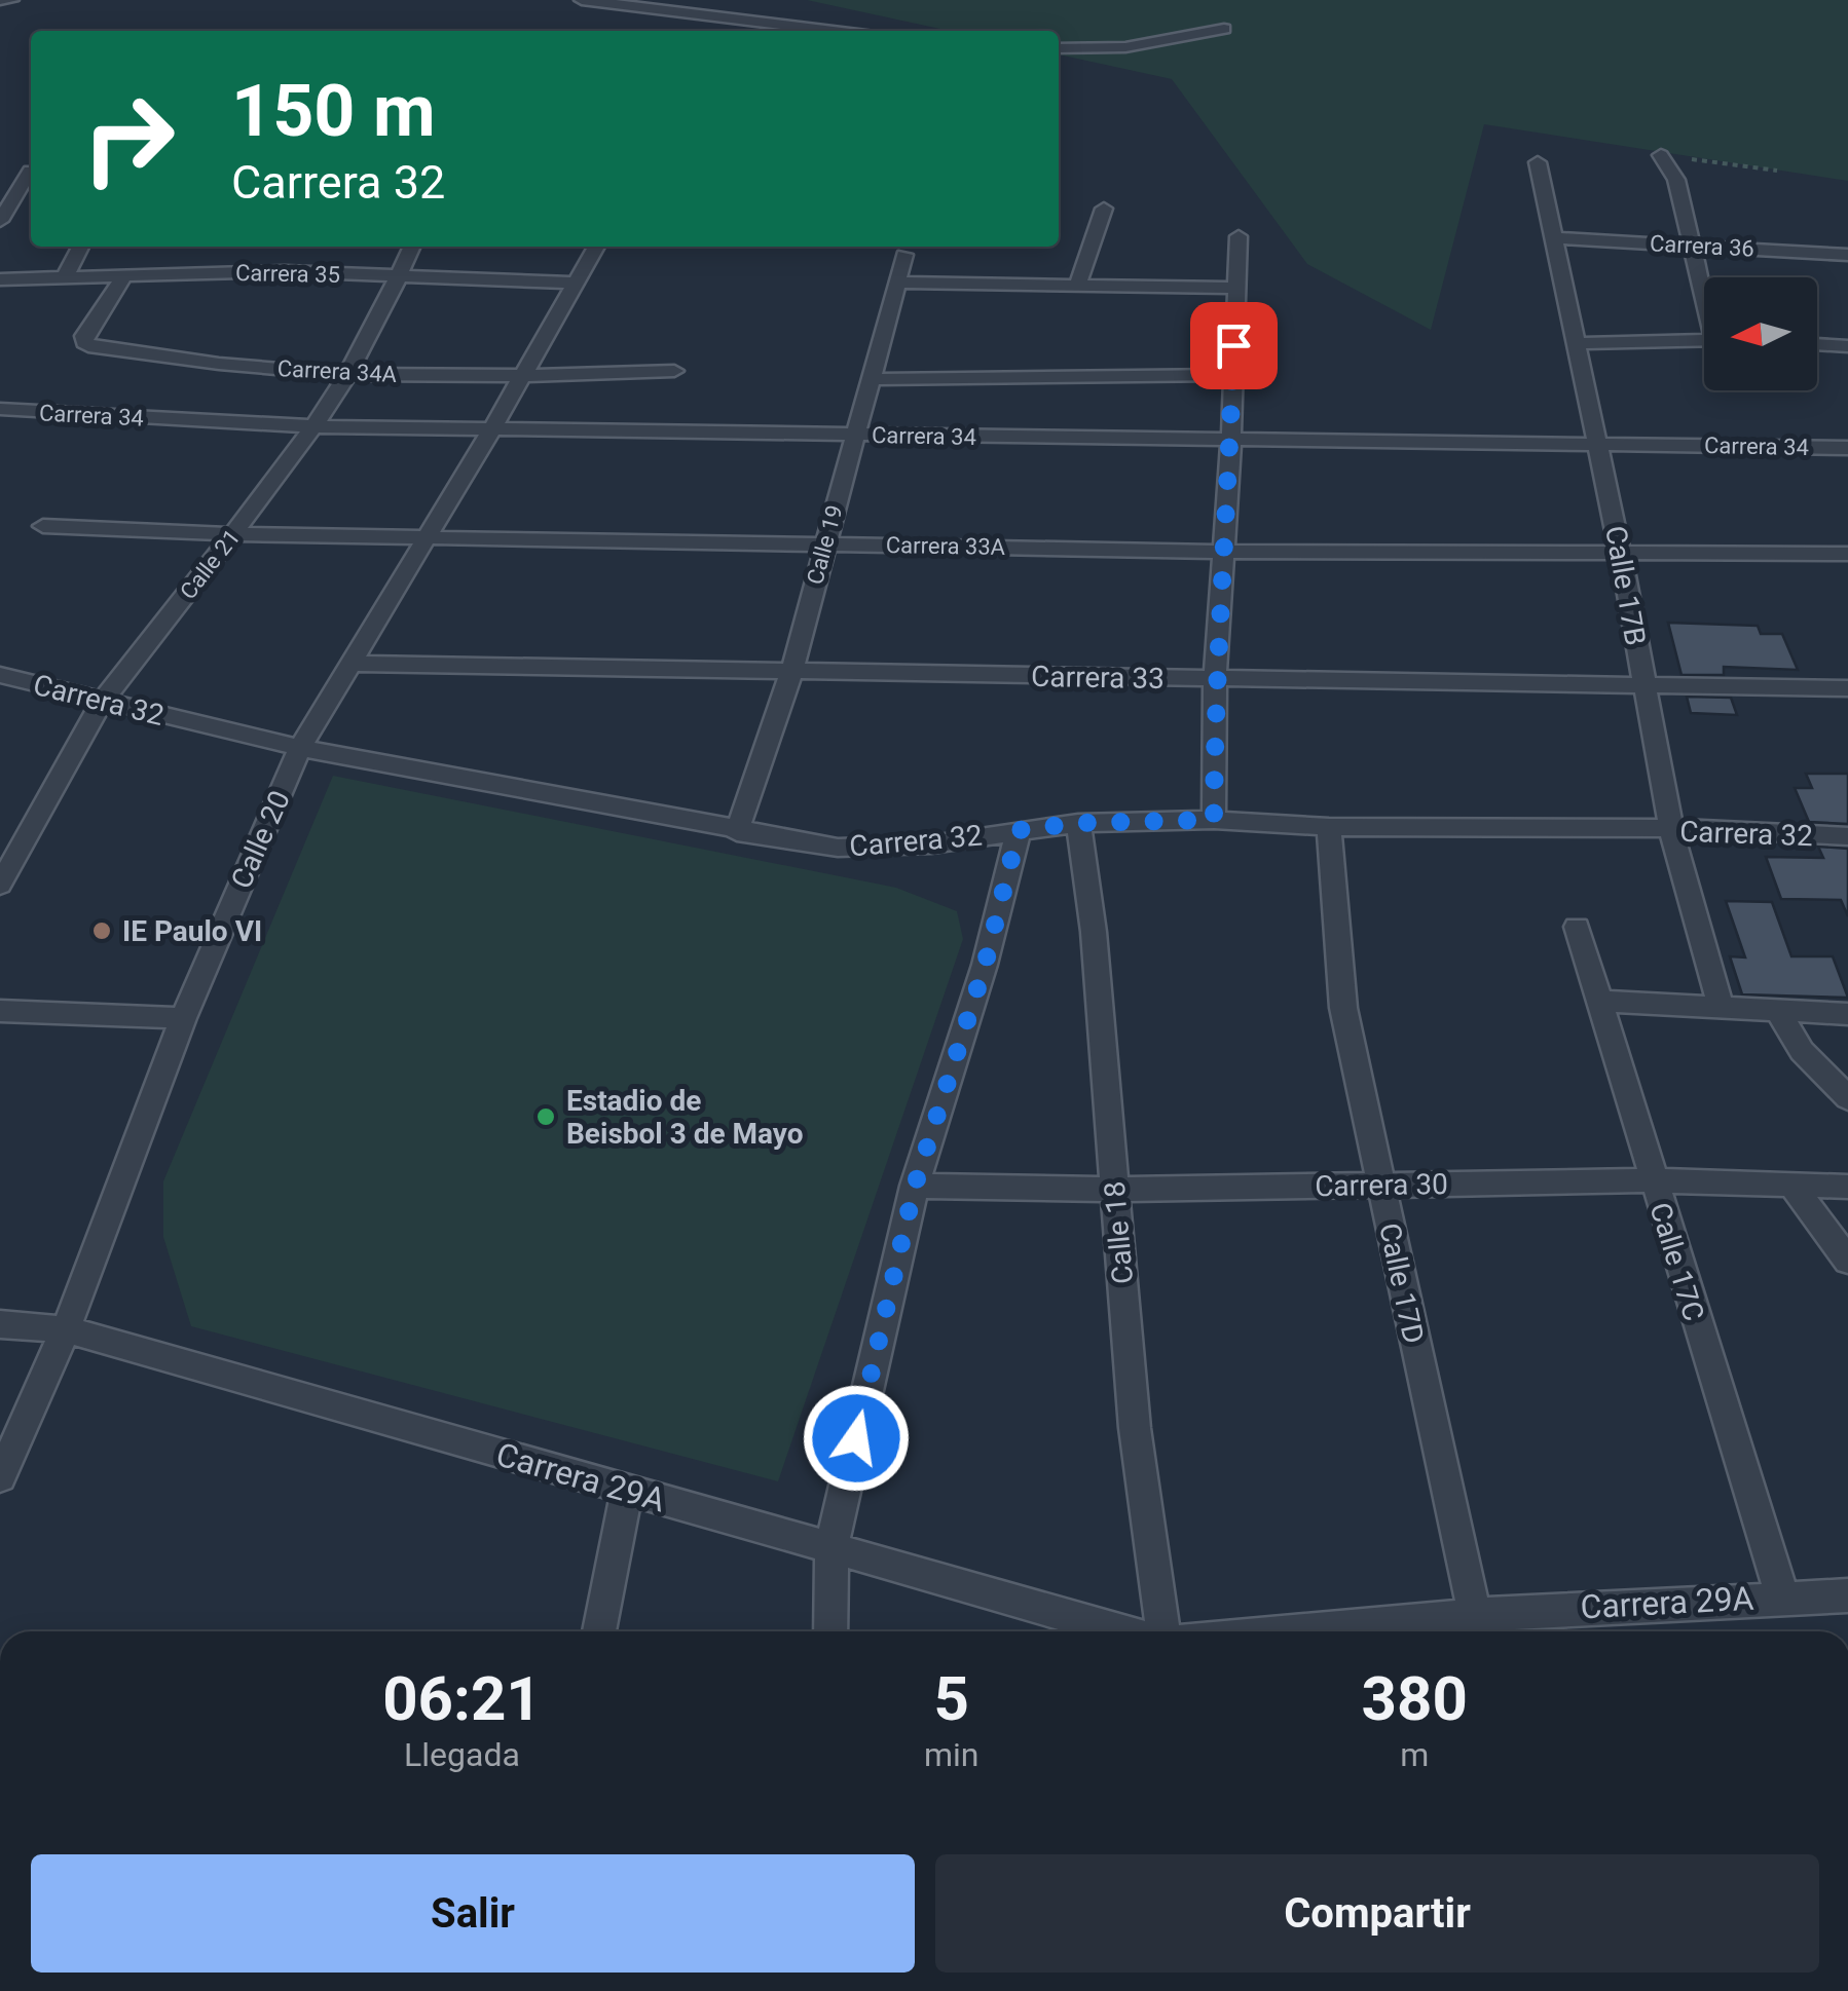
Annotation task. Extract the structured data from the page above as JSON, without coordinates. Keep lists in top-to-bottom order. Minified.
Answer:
{"streets":{"street":["Carrera 36","Carrera 35","Carrera 34A","Carrera 34","Calle 19","Carrera 33A","Calle 21","Calle 17B","Carrera 33","Carrera 32","Calle 20","Carrera 30","Calle 18","Calle 17C","Calle 17D","Carrera 29A"]},"crossings":[["Carrera 36","Calle 17B"],["Carrera 35","Carrera 34A"],["Carrera 35","Calle 21"],["Carrera 35","Calle 20"],["Carrera 34A","Calle 21"],["Carrera 34A","Calle 20"],["Carrera 34","Calle 19"],["Carrera 34","Calle 21"],["Carrera 34","Calle 17B"],["Carrera 34","Calle 20"],["Calle 19","Carrera 33A"],["Calle 19","Carrera 33"],["Calle 19","Carrera 32"],["Carrera 33A","Calle 21"],["Carrera 33A","Calle 17B"],["Carrera 33A","Calle 20"],["Calle 21","Carrera 32"],["Calle 17B","Carrera 33"],["Calle 17B","Carrera 32"],["Carrera 33","Calle 20"],["Carrera 32","Calle 20"],["Carrera 32","Calle 18"],["Carrera 32","Calle 17D"],["Calle 20","Carrera 29A"],["Carrera 30","Calle 18"],["Carrera 30","Calle 17C"],["Carrera 30","Calle 17D"],["Calle 17C","Carrera 29A"],["Calle 17D","Carrera 29A"]],"places":["IE Paulo VI","Estadio de Beisbol 3 de Mayo"],"north":"left","page":{"turn":["150 m","Carrera 32"],"eta":["06:21","Llegada","5","min","380","m"],"buttons":["Salir","Compartir"]}}
